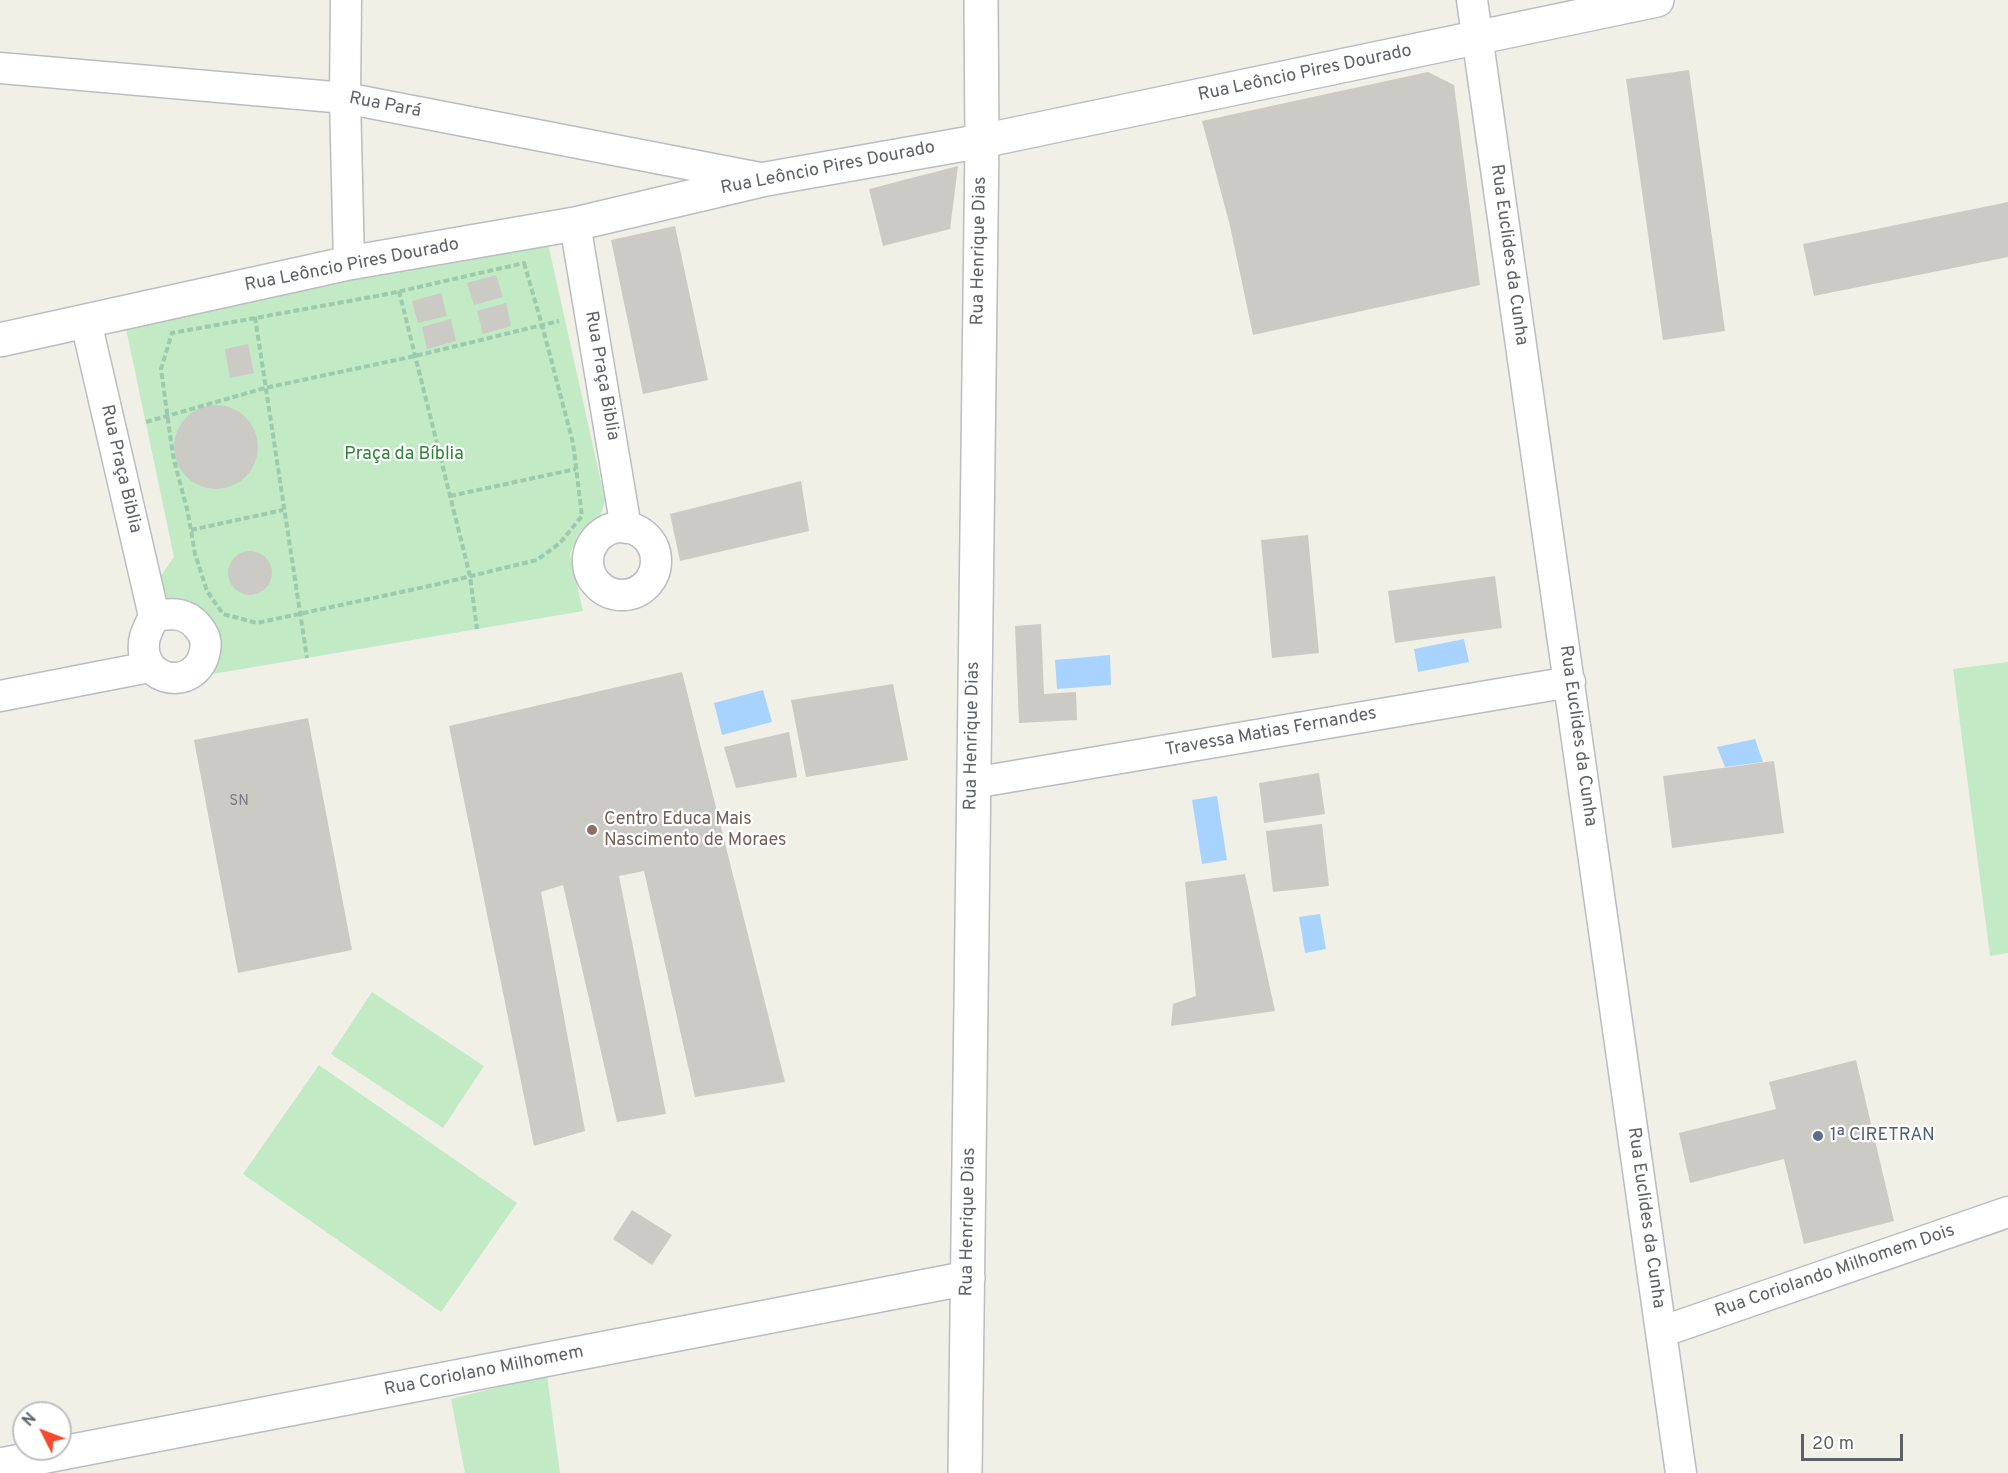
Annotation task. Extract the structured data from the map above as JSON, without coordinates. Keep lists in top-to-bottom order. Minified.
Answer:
{"streets":{"street":["Rua Leôncio Pires Dourado","Rua Pará","Rua Henrique Dias","Rua Euclides da Cunha","Rua Praça Biblia","Travessa Matias Fernandes","Rua Coriolando Milhomem Dois","Rua Coriolano Milhomem"]},"crossings":[["Rua Leôncio Pires Dourado","Rua Pará"],["Rua Leôncio Pires Dourado","Rua Henrique Dias"],["Rua Leôncio Pires Dourado","Rua Euclides da Cunha"],["Rua Leôncio Pires Dourado","Rua Praça Biblia"],["Rua Henrique Dias","Travessa Matias Fernandes"],["Rua Henrique Dias","Rua Coriolano Milhomem"],["Rua Euclides da Cunha","Travessa Matias Fernandes"],["Rua Euclides da Cunha","Rua Coriolando Milhomem Dois"]],"parks":["Praça da Bíblia"],"places":["Centro Educa Mais Nascimento de Moraes","1ª CIRETRAN"],"house_numbers":["SN"],"scale_bar":"20 m","north":"top left"}
